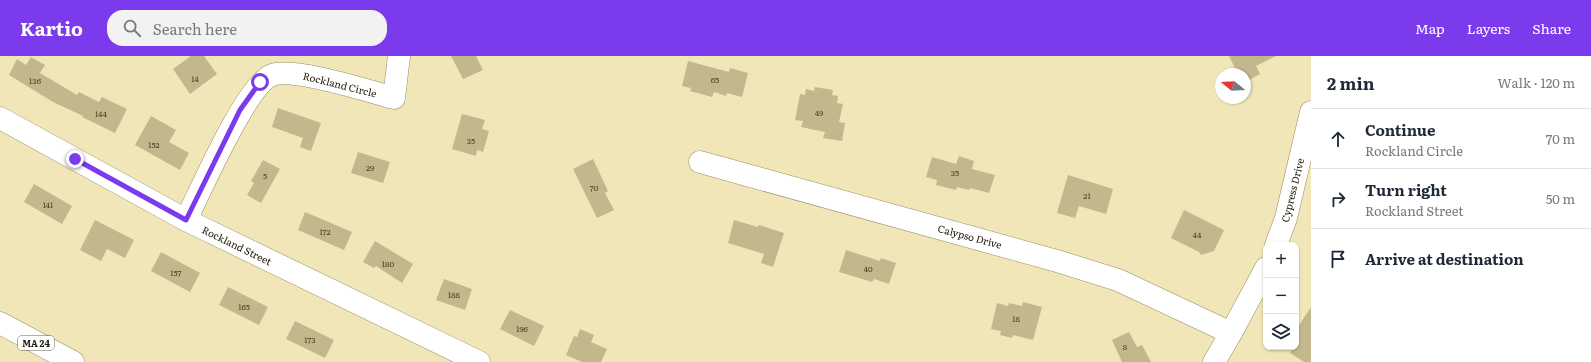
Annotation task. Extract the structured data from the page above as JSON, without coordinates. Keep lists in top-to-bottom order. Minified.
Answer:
{"streets":{"main road":["Rockland Circle","Cypress Drive","Calypso Drive","Rockland Street","MA 24"]},"crossings":[["Rockland Circle","Rockland Street"]],"house_numbers":["14","65","136","49","144","35","152","29","35","5","70","21","141","172","44","180","40","157","188","165","18","196","173","8"],"north":"left","page":{"header":"Kartio","search":"Search here","nav":["Map","Layers","Share"],"heading":["2 min","Walk · 120 m"],"list":[["Continue","Rockland Circle","70 m"],["Turn right","Rockland Street","50 m"],"Arrive at destination"],"map_buttons":["+","−"]}}
